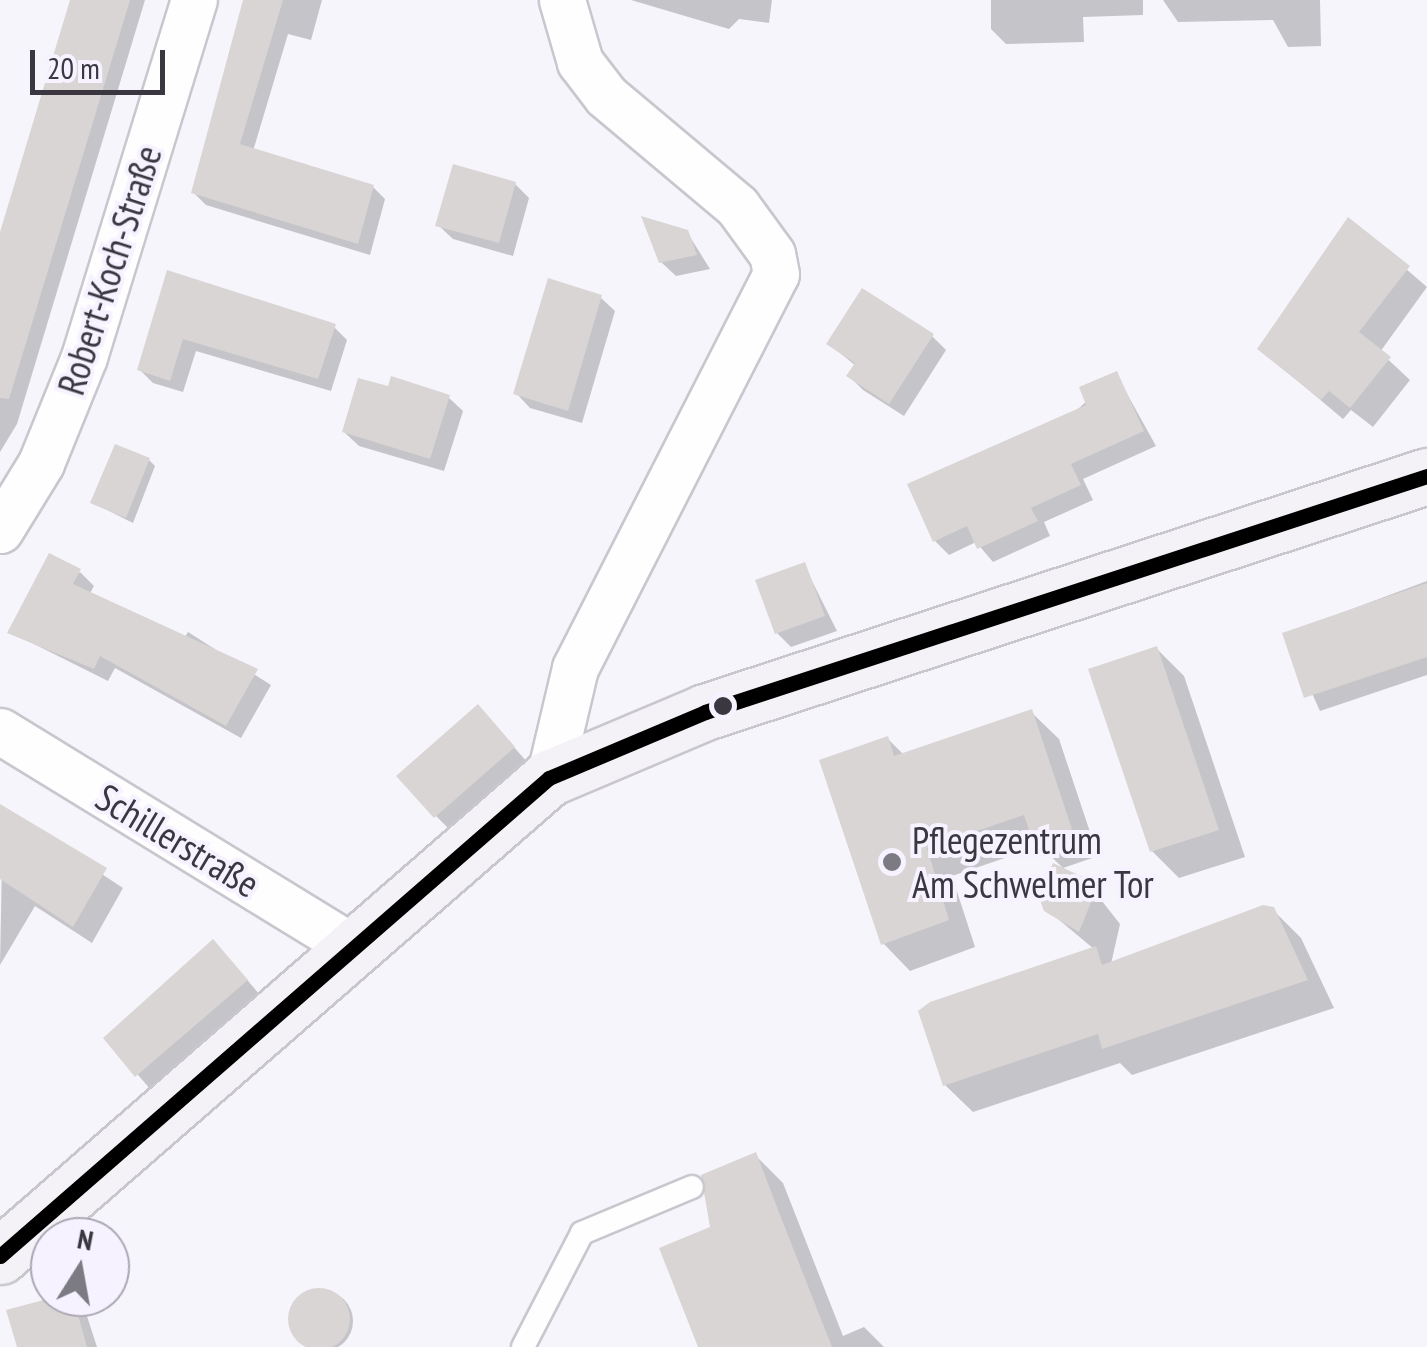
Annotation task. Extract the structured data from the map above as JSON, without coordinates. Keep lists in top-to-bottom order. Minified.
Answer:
{"streets":{"street":["Robert-Koch-Straße","Schillerstraße"]},"places":["Pflegezentrum Am Schwelmer Tor"],"scale_bar":"20 m","north":"top"}
